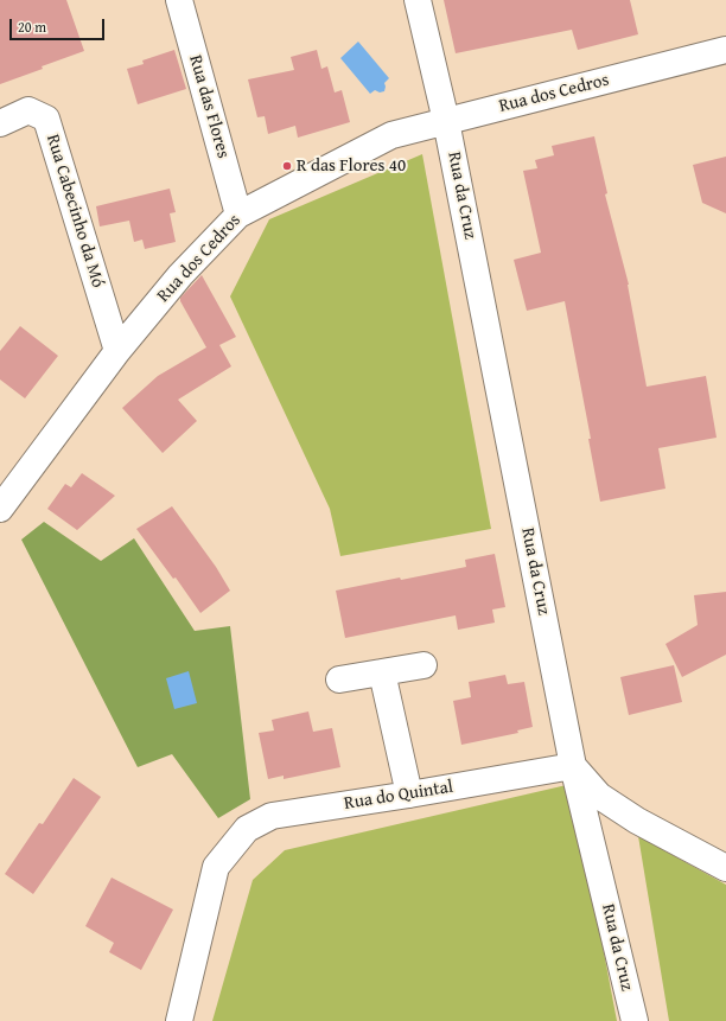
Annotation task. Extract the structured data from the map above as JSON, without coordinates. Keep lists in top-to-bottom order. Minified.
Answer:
{"streets":{"street":["Rua dos Cedros","Rua das Flores","Rua da Cruz","Rua Cabecinho da Mó","Rua do Quintal"]},"crossings":[["Rua dos Cedros","Rua das Flores"],["Rua dos Cedros","Rua da Cruz"],["Rua dos Cedros","Rua Cabecinho da Mó"],["Rua da Cruz","Rua do Quintal"]],"places":["R das Flores 40"],"scale_bar":"20 m"}
